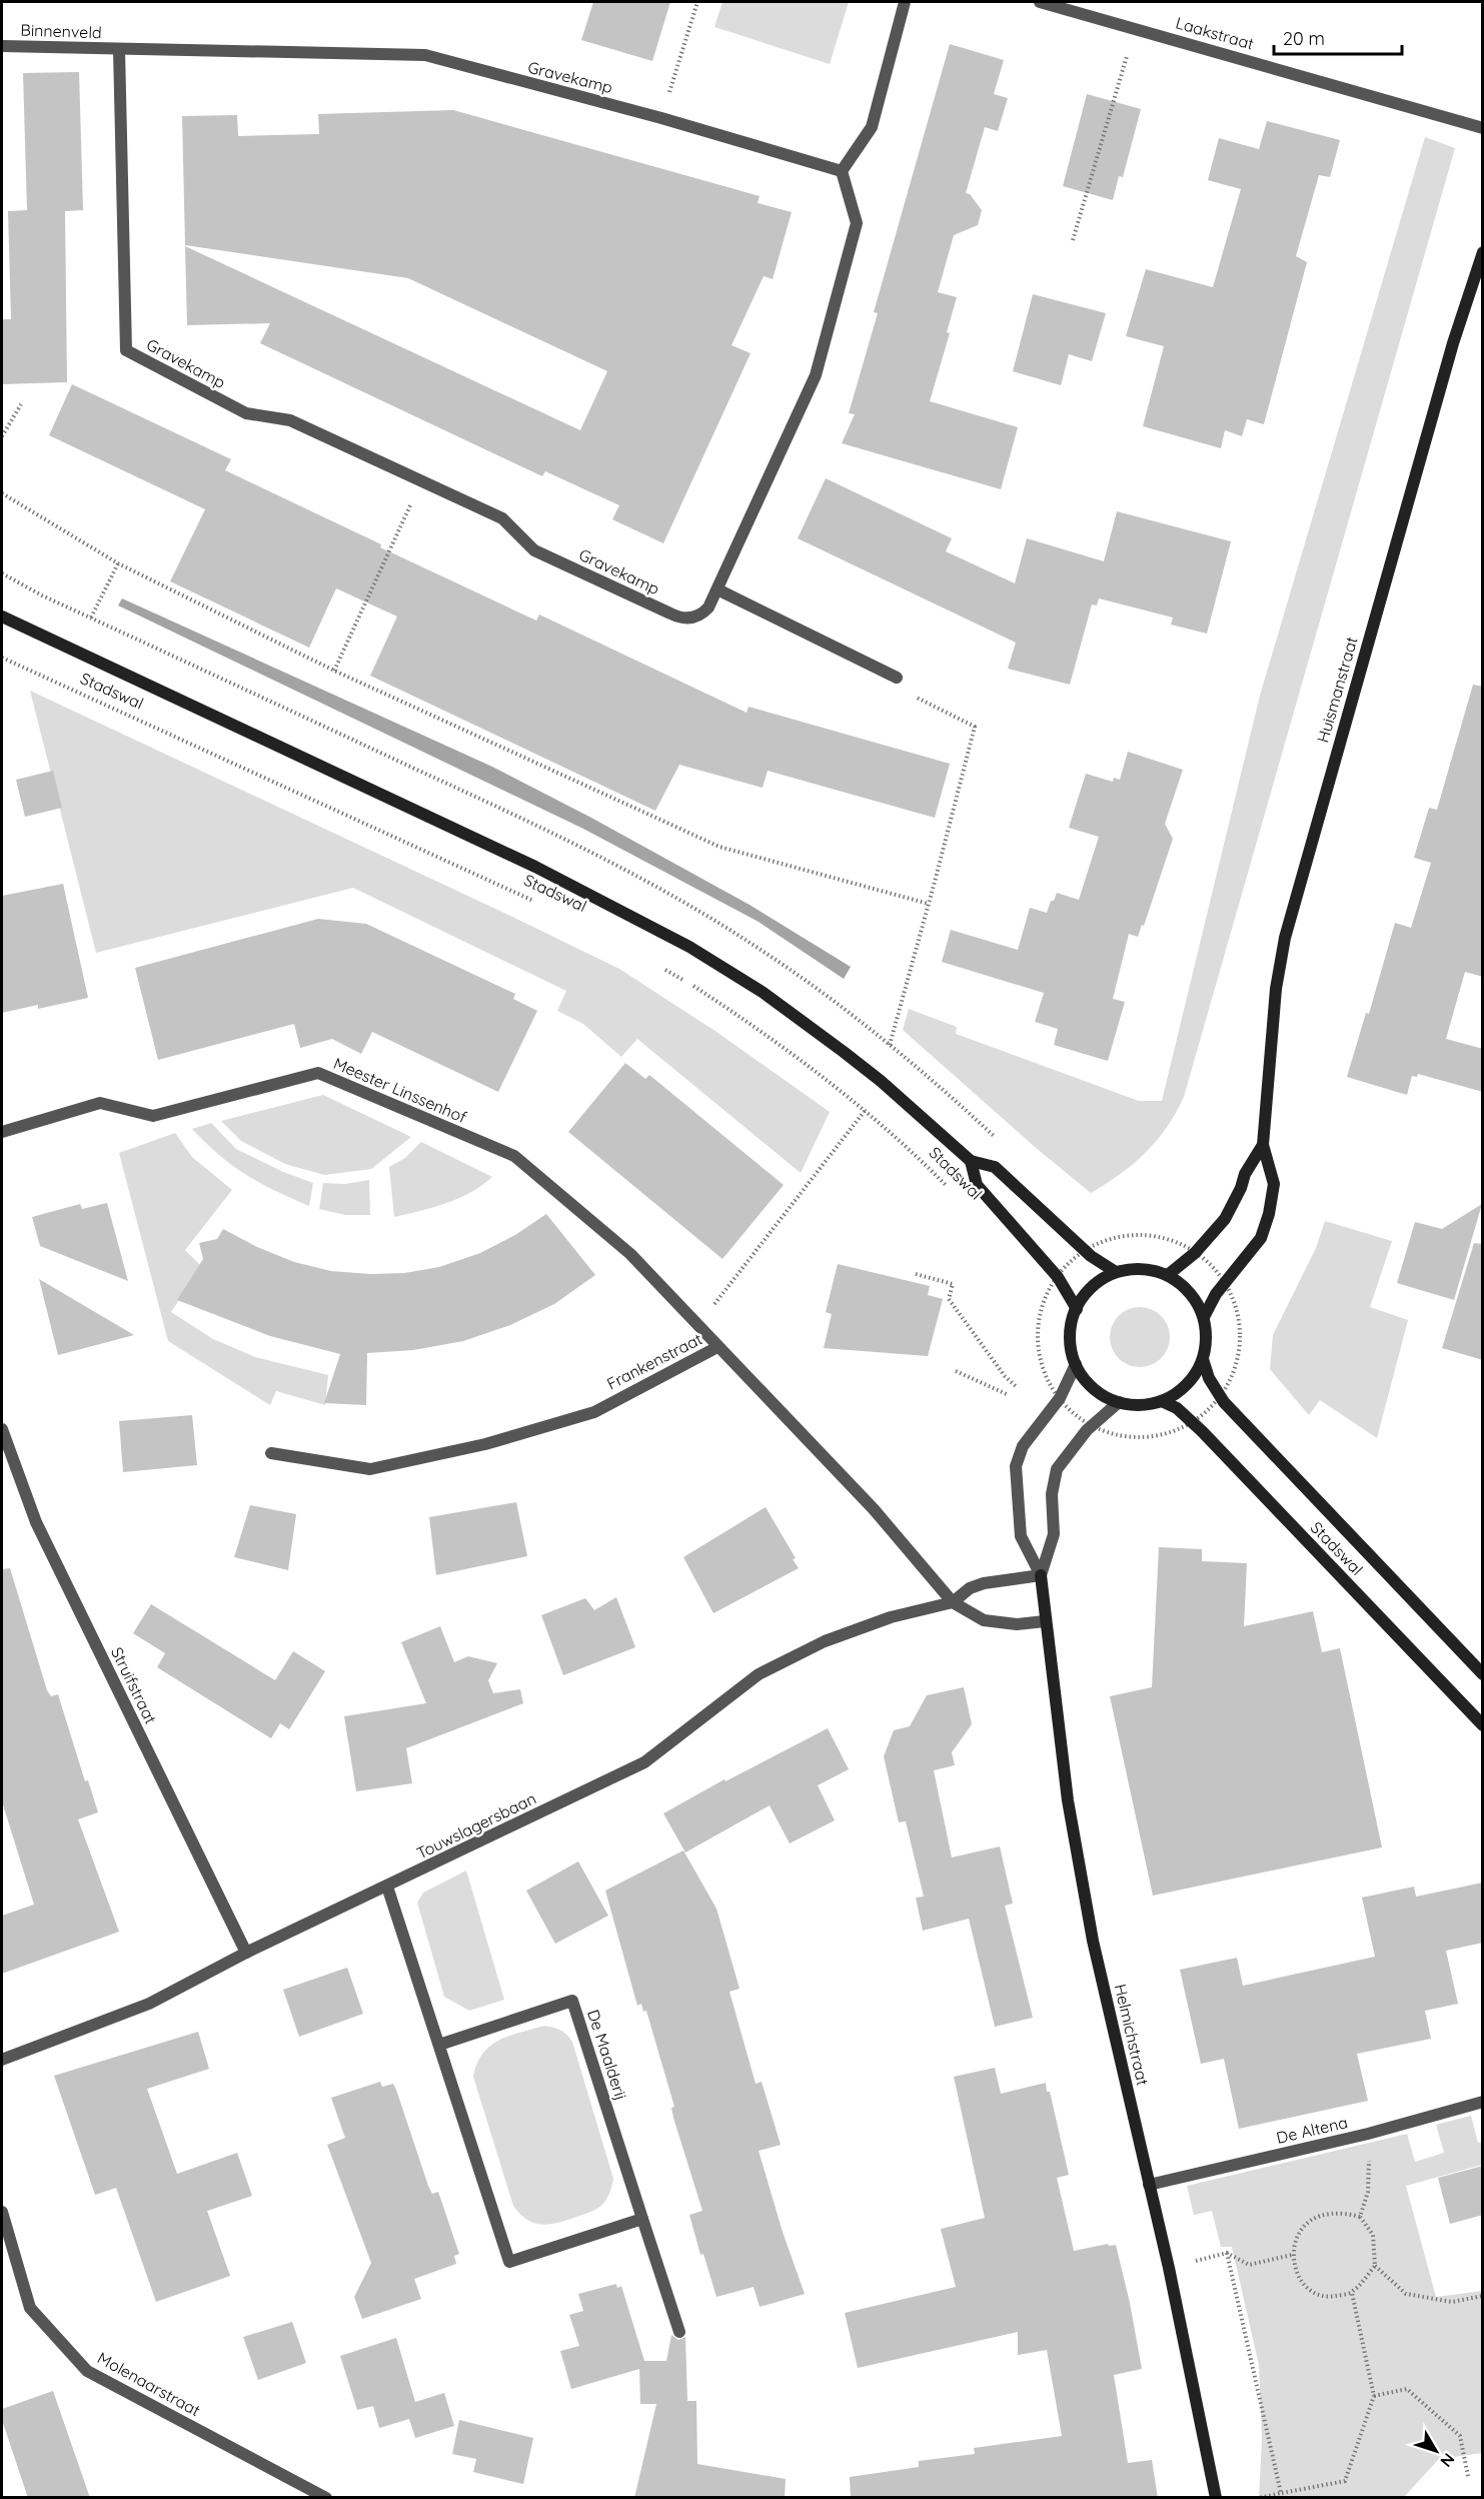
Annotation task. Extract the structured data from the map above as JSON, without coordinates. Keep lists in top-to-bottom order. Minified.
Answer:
{"streets":{"main road":["Huismanstraat","Stadswal","Helmichstraat"],"street":["Binnenveld","Laakstraat","Gravekamp","Meester Linssenhof","Frankenstraat","Struifstraat","Touwslagersbaan","De Maalderij","De Altena","Molenaarstraat"]},"crossings":[["Binnenveld","Gravekamp"],["Huismanstraat","Stadswal"],["Huismanstraat","Helmichstraat"],["Stadswal","Helmichstraat"],["Meester Linssenhof","Frankenstraat"],["Frankenstraat","Touwslagersbaan"],["Struifstraat","Touwslagersbaan"],["Touwslagersbaan","Helmichstraat"],["Helmichstraat","De Altena"]],"scale_bar":"20 m","north":"bottom right"}
